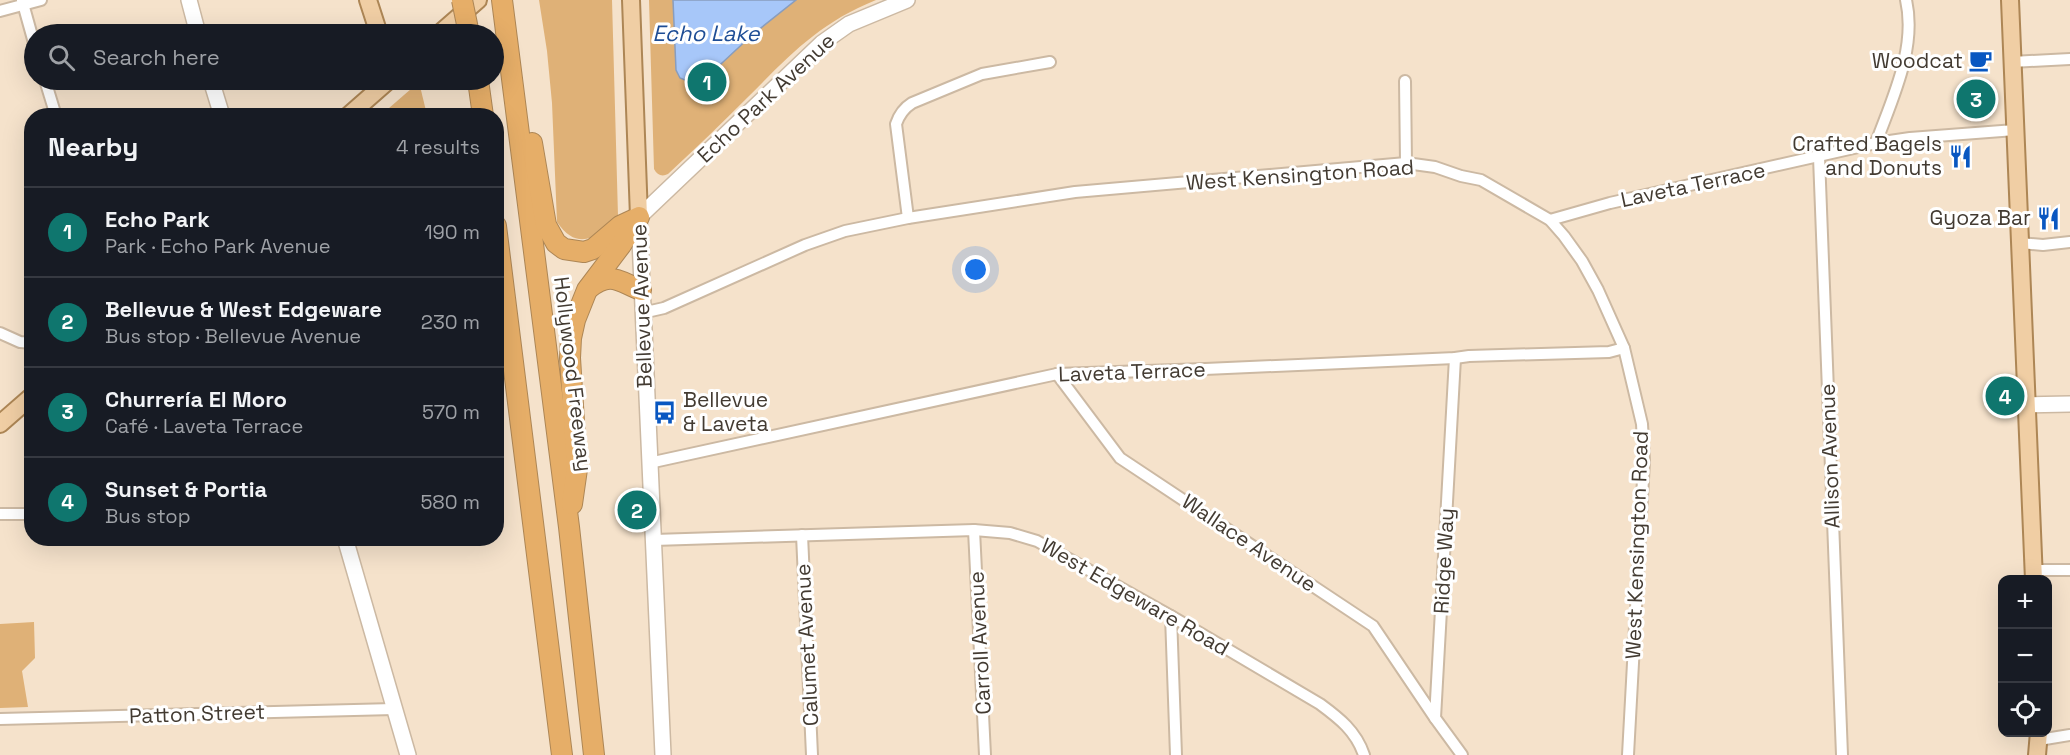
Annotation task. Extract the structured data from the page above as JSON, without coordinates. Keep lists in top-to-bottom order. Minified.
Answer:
{"streets":{"highway":["Hollywood Freeway"],"main road":["Bellevue Avenue"],"street":["Echo Park Avenue","West Kensington Road","Laveta Terrace","Allison Avenue","Wallace Avenue","Ridge Way","West Edgeware Road","Carroll Avenue","Calumet Avenue","Patton Street"]},"crossings":[["Echo Park Avenue","Bellevue Avenue"],["West Kensington Road","Laveta Terrace"],["West Kensington Road","Bellevue Avenue"],["Laveta Terrace","Bellevue Avenue"],["Laveta Terrace","Allison Avenue"],["Laveta Terrace","Wallace Avenue"],["Laveta Terrace","Ridge Way"],["Bellevue Avenue","West Edgeware Road"],["Wallace Avenue","Ridge Way"],["West Edgeware Road","Carroll Avenue"],["West Edgeware Road","Calumet Avenue"]],"water":["Echo Lake"],"places":{"cafe":["Woodcat"],"restaurant":["Crafted Bagels and Donuts","Gyoza Bar"],"bus stop":["Bellevue & Laveta"]},"page":{"search":"Search here","pins":["1","3","4","2"],"heading":["Nearby","4 results"],"list":[{"mark":"1","name":"Echo Park","note":"Park · Echo Park Avenue","value":"190 m"},{"mark":"2","name":"Bellevue & West Edgeware","note":"Bus stop · Bellevue Avenue","value":"230 m"},{"mark":"3","name":"Churrería El Moro","note":"Café · Laveta Terrace","value":"570 m"},{"mark":"4","name":"Sunset & Portia","note":"Bus stop","value":"580 m"}],"map_buttons":["+","−"]}}
